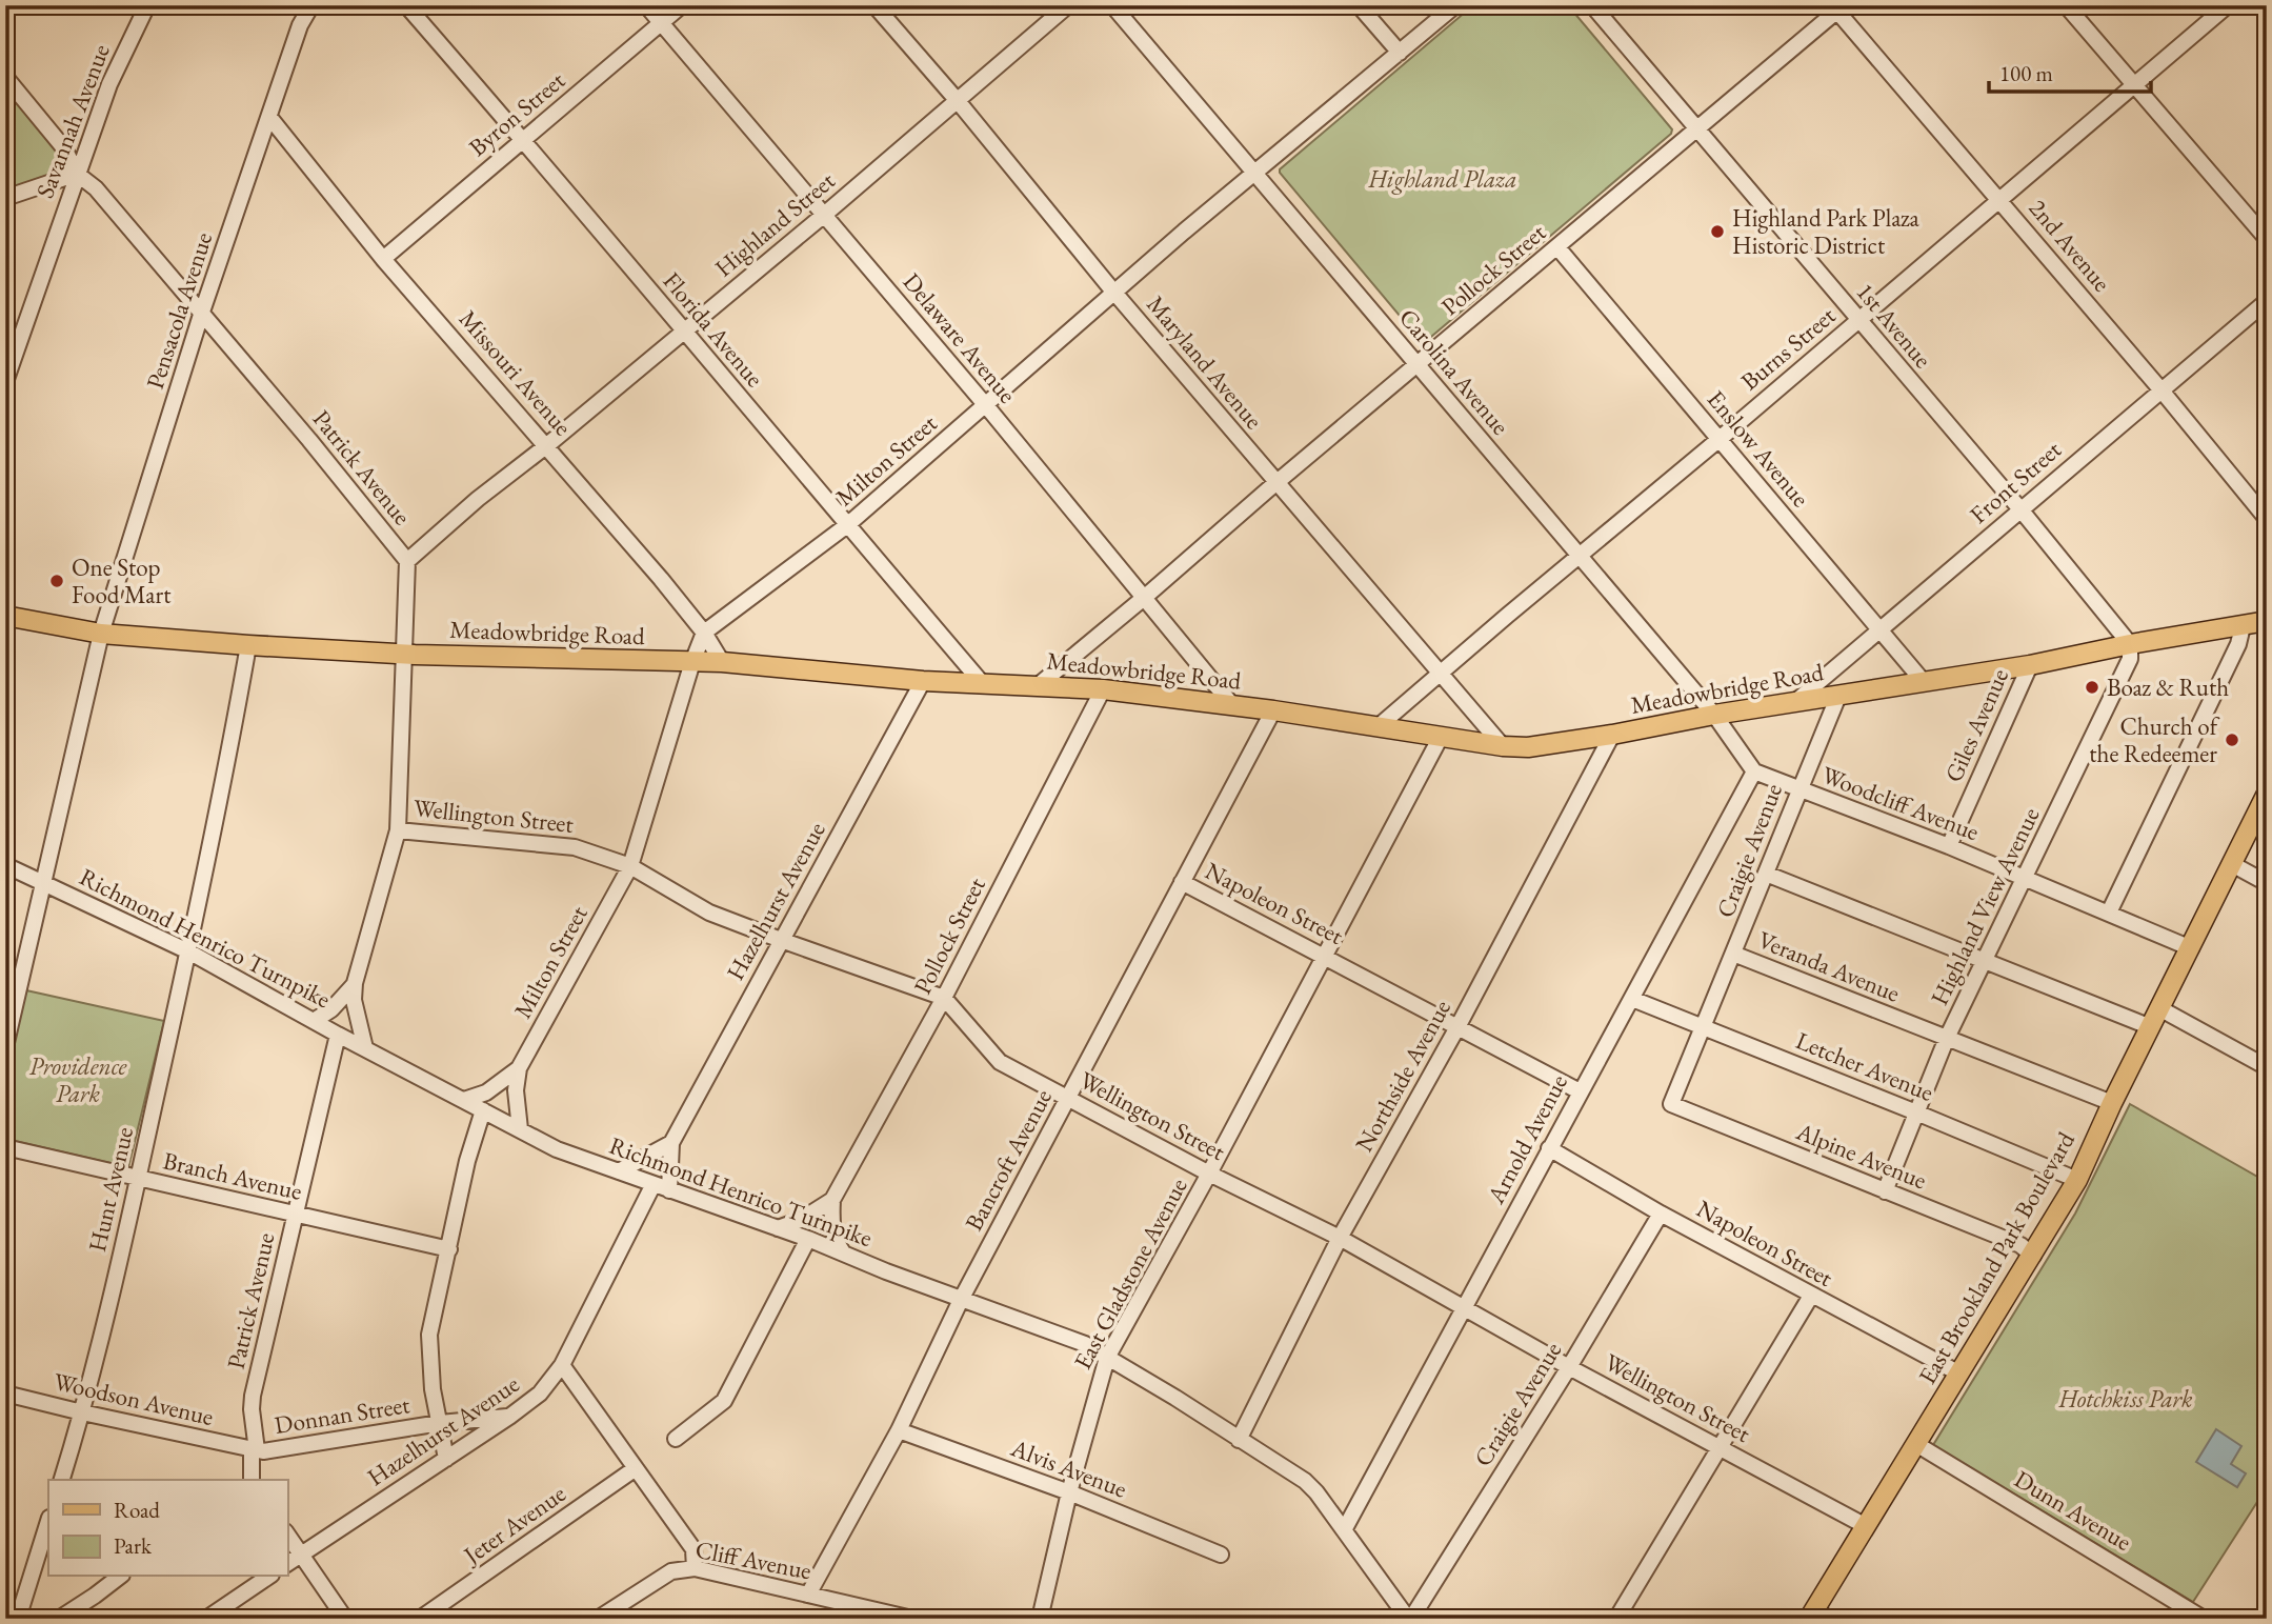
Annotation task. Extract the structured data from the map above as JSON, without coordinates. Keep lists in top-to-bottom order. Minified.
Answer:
{"streets":{"main road":["Meadowbridge Road","East Brookland Park Boulevard"],"street":["Byron Street","Savannah Avenue","Highland Street","2nd Avenue","Pollock Street","Pensacola Avenue","1st Avenue","Florida Avenue","Delaware Avenue","Burns Street","Maryland Avenue","Carolina Avenue","Missouri Avenue","Enslow Avenue","Milton Street","Patrick Avenue","Front Street","Giles Avenue","Woodcliff Avenue","Wellington Street","Craigie Avenue","Hazelhurst Avenue","Napoleon Street","Highland View Avenue","Richmond Henrico Turnpike","Veranda Avenue","Letcher Avenue","Northside Avenue","Arnold Avenue","Alpine Avenue","Bancroft Avenue","Branch Avenue","Hunt Avenue","East Gladstone Avenue","Woodson Avenue","Donnan Street","Alvis Avenue","Dunn Avenue","Jeter Avenue","Cliff Avenue"]},"crossings":[["Byron Street","Florida Avenue"],["Byron Street","Delaware Avenue"],["Byron Street","Missouri Avenue"],["Savannah Avenue","Patrick Avenue"],["Highland Street","Florida Avenue"],["Highland Street","Delaware Avenue"],["Highland Street","Maryland Avenue"],["Highland Street","Missouri Avenue"],["Highland Street","Patrick Avenue"],["2nd Avenue","Pollock Street"],["2nd Avenue","Burns Street"],["2nd Avenue","Front Street"],["Pollock Street","1st Avenue"],["Pollock Street","Delaware Avenue"],["Pollock Street","Maryland Avenue"],["Pollock Street","Carolina Avenue"],["Pollock Street","Enslow Avenue"],["Pollock Street","Meadowbridge Road"],["Pollock Street","Wellington Street"],["Pensacola Avenue","Missouri Avenue"],["Pensacola Avenue","Patrick Avenue"],["Pensacola Avenue","Meadowbridge Road"],["Pensacola Avenue","Richmond Henrico Turnpike"],["1st Avenue","Burns Street"],["1st Avenue","Front Street"],["1st Avenue","Meadowbridge Road"],["1st Avenue","Highland View Avenue"],["Florida Avenue","Milton Street"],["Florida Avenue","Meadowbridge Road"],["Delaware Avenue","Milton Street"],["Delaware Avenue","Meadowbridge Road"],["Burns Street","Maryland Avenue"],["Burns Street","Carolina Avenue"],["Burns Street","Enslow Avenue"],["Burns Street","Meadowbridge Road"],["Maryland Avenue","Milton Street"],["Maryland Avenue","Meadowbridge Road"],["Carolina Avenue","Milton Street"],["Carolina Avenue","Meadowbridge Road"],["Carolina Avenue","Woodcliff Avenue"],["Carolina Avenue","Arnold Avenue"],["Missouri Avenue","Milton Street"],["Missouri Avenue","Meadowbridge Road"],["Enslow Avenue","Front Street"],["Enslow Avenue","Meadowbridge Road"],["Milton Street","Meadowbridge Road"],["Milton Street","Wellington Street"],["Milton Street","Richmond Henrico Turnpike"],["Patrick Avenue","Meadowbridge Road"],["Patrick Avenue","Wellington Street"],["Patrick Avenue","Richmond Henrico Turnpike"],["Patrick Avenue","Branch Avenue"],["Patrick Avenue","Woodson Avenue"],["Patrick Avenue","Donnan Street"],["Front Street","Meadowbridge Road"],["Meadowbridge Road","Giles Avenue"],["Meadowbridge Road","Craigie Avenue"],["Meadowbridge Road","Hazelhurst Avenue"],["Meadowbridge Road","Highland View Avenue"],["Meadowbridge Road","Northside Avenue"],["Meadowbridge Road","Bancroft Avenue"],["Meadowbridge Road","Hunt Avenue"],["Meadowbridge Road","East Gladstone Avenue"],["Giles Avenue","Woodcliff Avenue"],["Woodcliff Avenue","Craigie Avenue"],["Woodcliff Avenue","Highland View Avenue"],["Woodcliff Avenue","Arnold Avenue"],["Woodcliff Avenue","East Brookland Park Boulevard"],["Wellington Street","Craigie Avenue"],["Wellington Street","Hazelhurst Avenue"],["Wellington Street","Northside Avenue"],["Wellington Street","Arnold Avenue"],["Wellington Street","Bancroft Avenue"],["Wellington Street","East Brookland Park Boulevard"],["Wellington Street","East Gladstone Avenue"],["Craigie Avenue","Napoleon Street"],["Craigie Avenue","Richmond Henrico Turnpike"],["Craigie Avenue","Veranda Avenue"],["Craigie Avenue","Letcher Avenue"],["Craigie Avenue","Alpine Avenue"],["Hazelhurst Avenue","Richmond Henrico Turnpike"],["Napoleon Street","Northside Avenue"],["Napoleon Street","Arnold Avenue"],["Napoleon Street","Bancroft Avenue"],["Napoleon Street","East Brookland Park Boulevard"],["Napoleon Street","East Gladstone Avenue"],["Highland View Avenue","Veranda Avenue"],["Highland View Avenue","Letcher Avenue"],["Highland View Avenue","Alpine Avenue"],["Richmond Henrico Turnpike","Northside Avenue"],["Richmond Henrico Turnpike","Arnold Avenue"],["Richmond Henrico Turnpike","Bancroft Avenue"],["Richmond Henrico Turnpike","Hunt Avenue"],["Richmond Henrico Turnpike","East Gladstone Avenue"],["Veranda Avenue","East Brookland Park Boulevard"],["Letcher Avenue","Arnold Avenue"],["Letcher Avenue","East Brookland Park Boulevard"],["Alpine Avenue","East Brookland Park Boulevard"],["Bancroft Avenue","Alvis Avenue"],["Bancroft Avenue","Cliff Avenue"],["Branch Avenue","Hunt Avenue"],["Hunt Avenue","Woodson Avenue"],["East Brookland Park Boulevard","Dunn Avenue"],["East Gladstone Avenue","Alvis Avenue"],["Woodson Avenue","Donnan Street"]],"parks":["Highland Plaza","Providence Park","Hotchkiss Park"],"places":["Highland Park Plaza Historic District","One Stop Food Mart","Boaz & Ruth","Church of the Redeemer"],"legend":["Road","Park"],"scale_bar":"100 m"}
